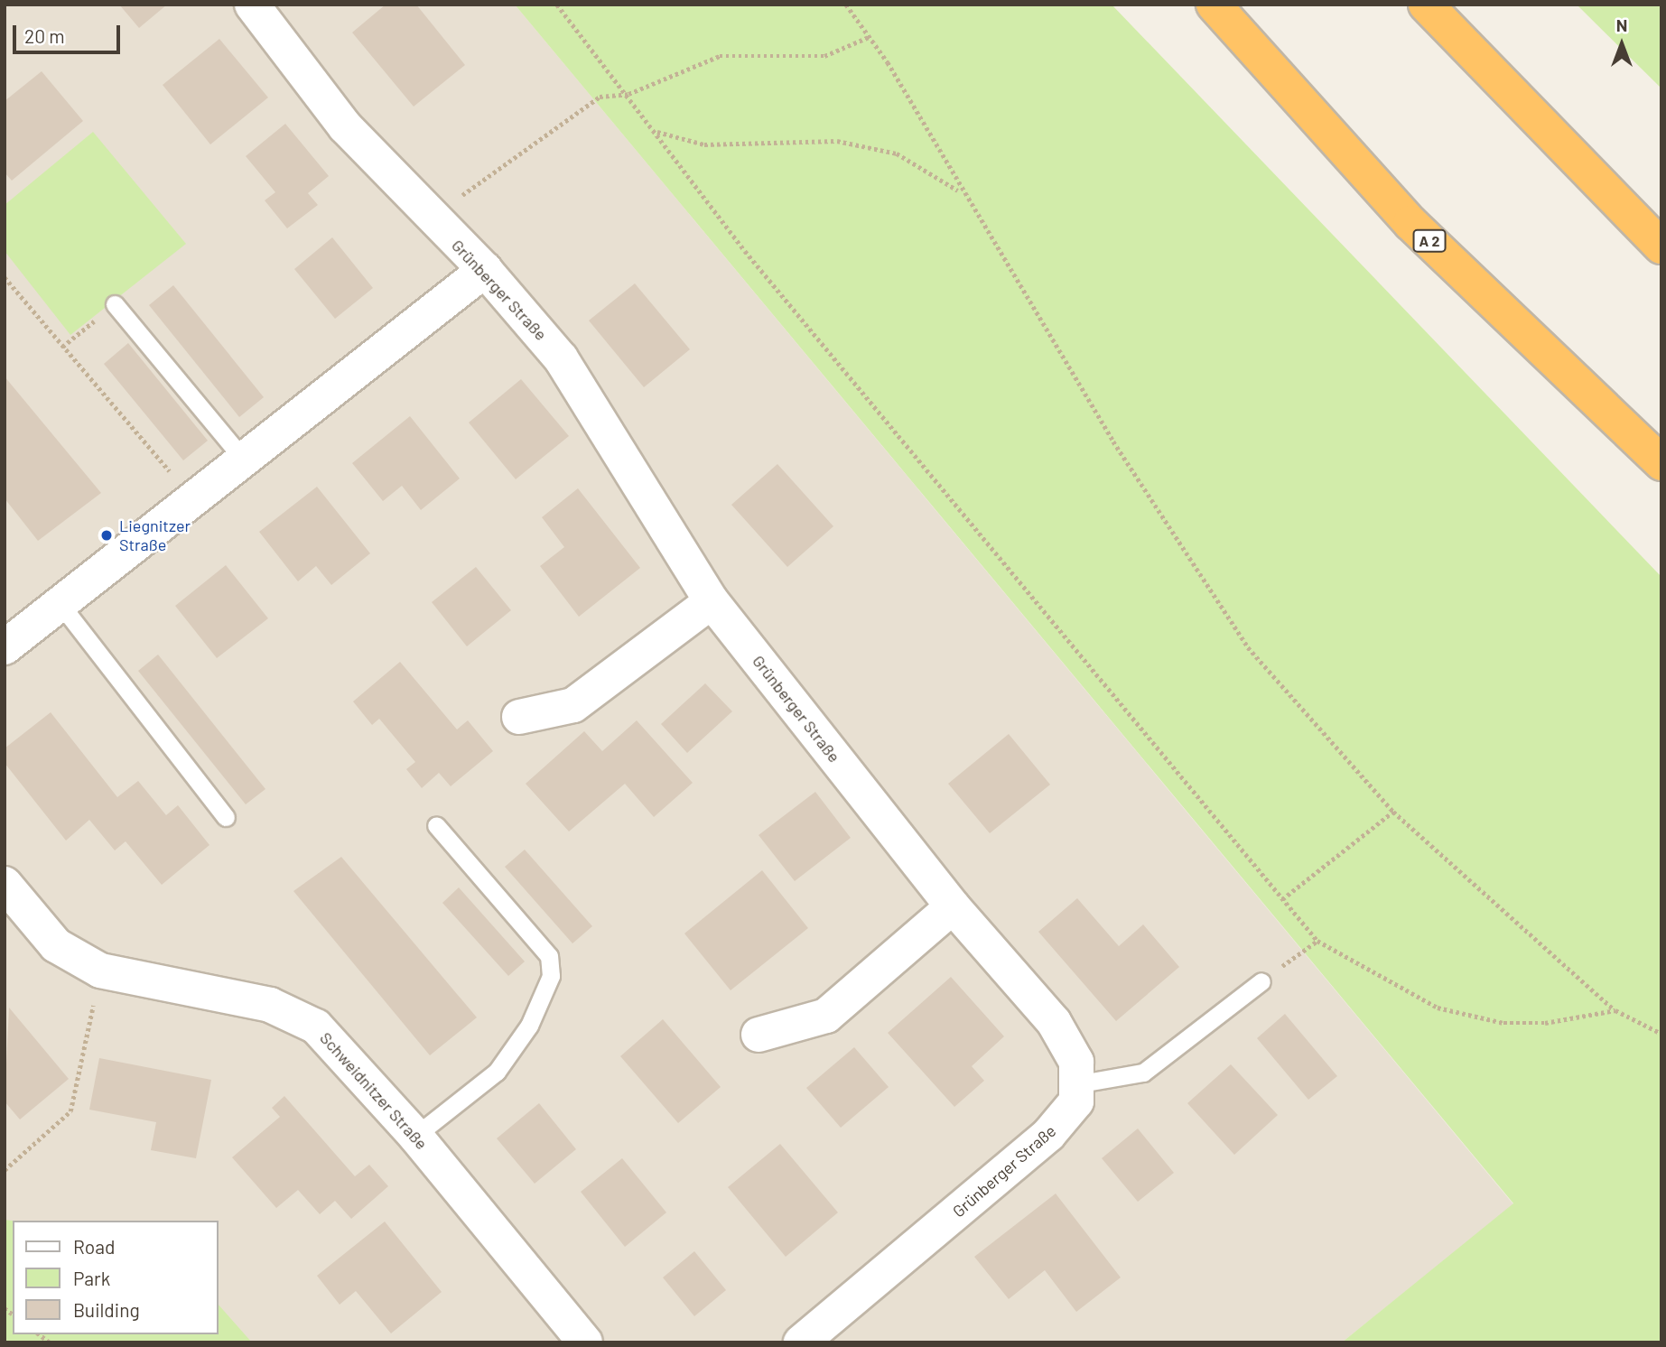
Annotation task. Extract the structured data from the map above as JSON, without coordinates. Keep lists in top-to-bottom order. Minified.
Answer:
{"streets":{"highway":["A 2"],"street":["Grünberger Straße","Schweidnitzer Straße"]},"places":["Liegnitzer Straße"],"legend":["Road","Park","Building"],"scale_bar":"20 m","north":"top"}
